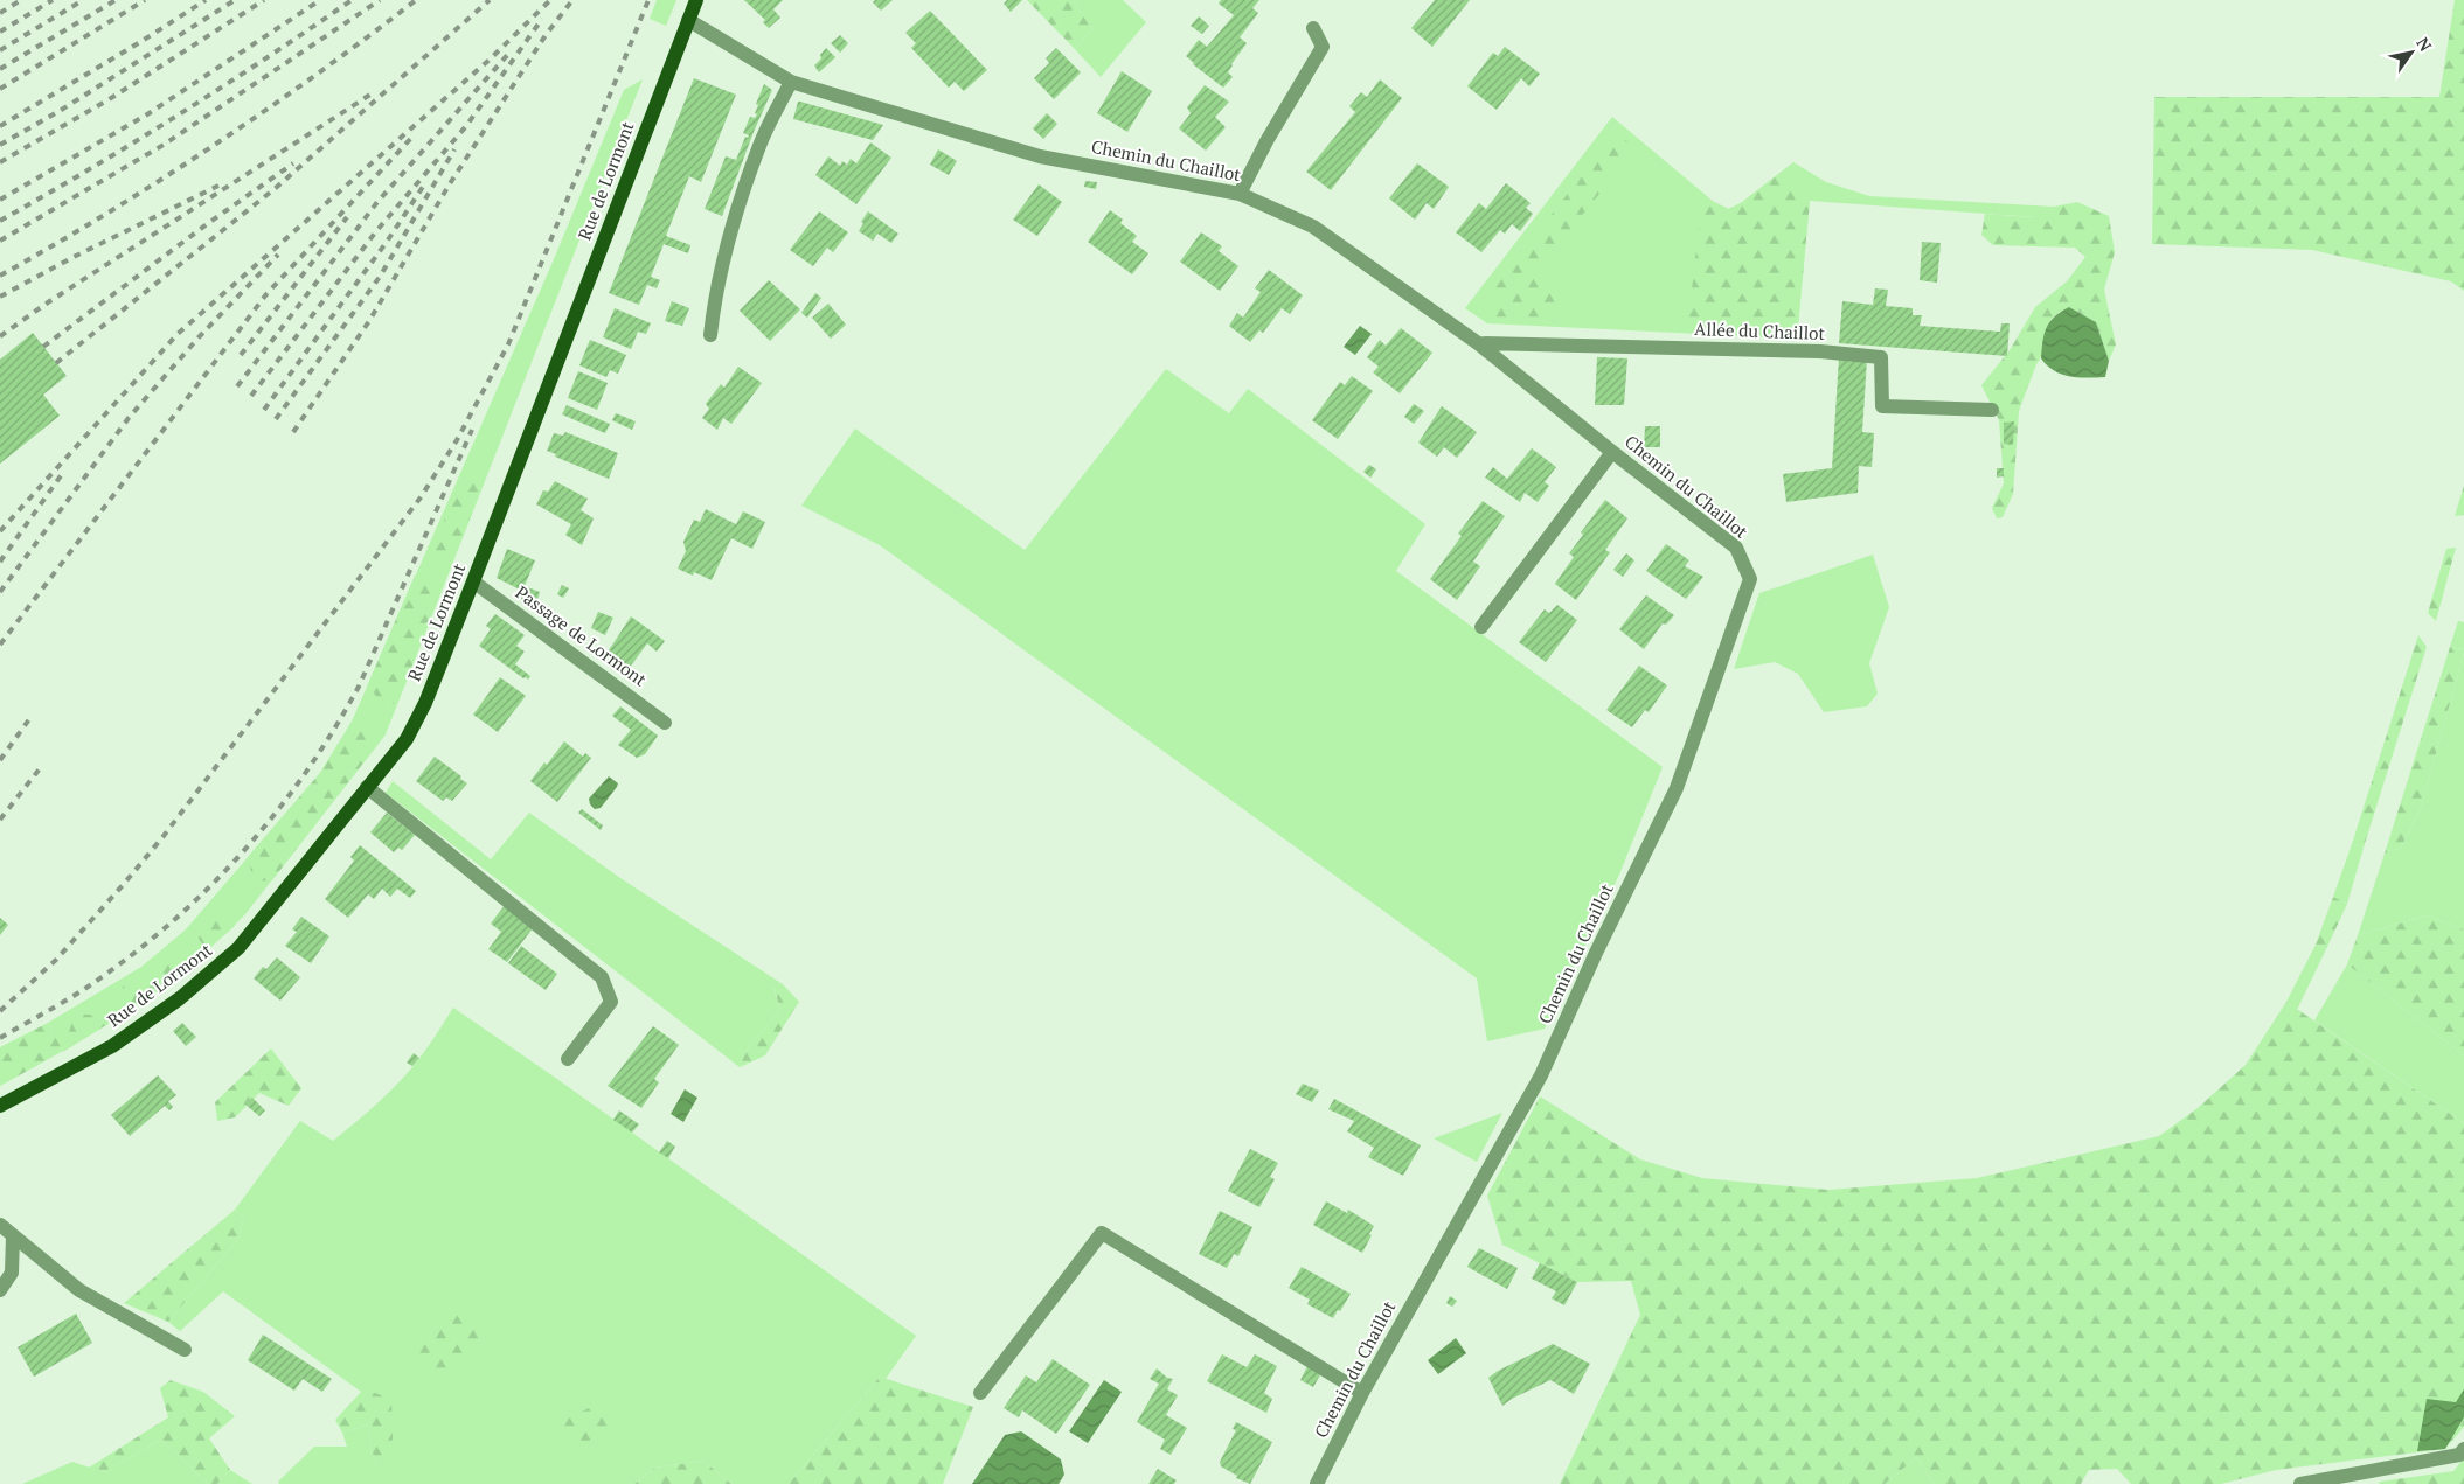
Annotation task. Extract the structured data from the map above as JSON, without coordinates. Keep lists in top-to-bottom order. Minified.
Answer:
{"streets":{"main road":["Rue de Lormont"],"street":["Chemin du Chaillot","Allée du Chaillot","Passage de Lormont"]},"crossings":[["Chemin du Chaillot","Rue de Lormont"],["Chemin du Chaillot","Allée du Chaillot"],["Rue de Lormont","Passage de Lormont"]],"north":"top right"}
